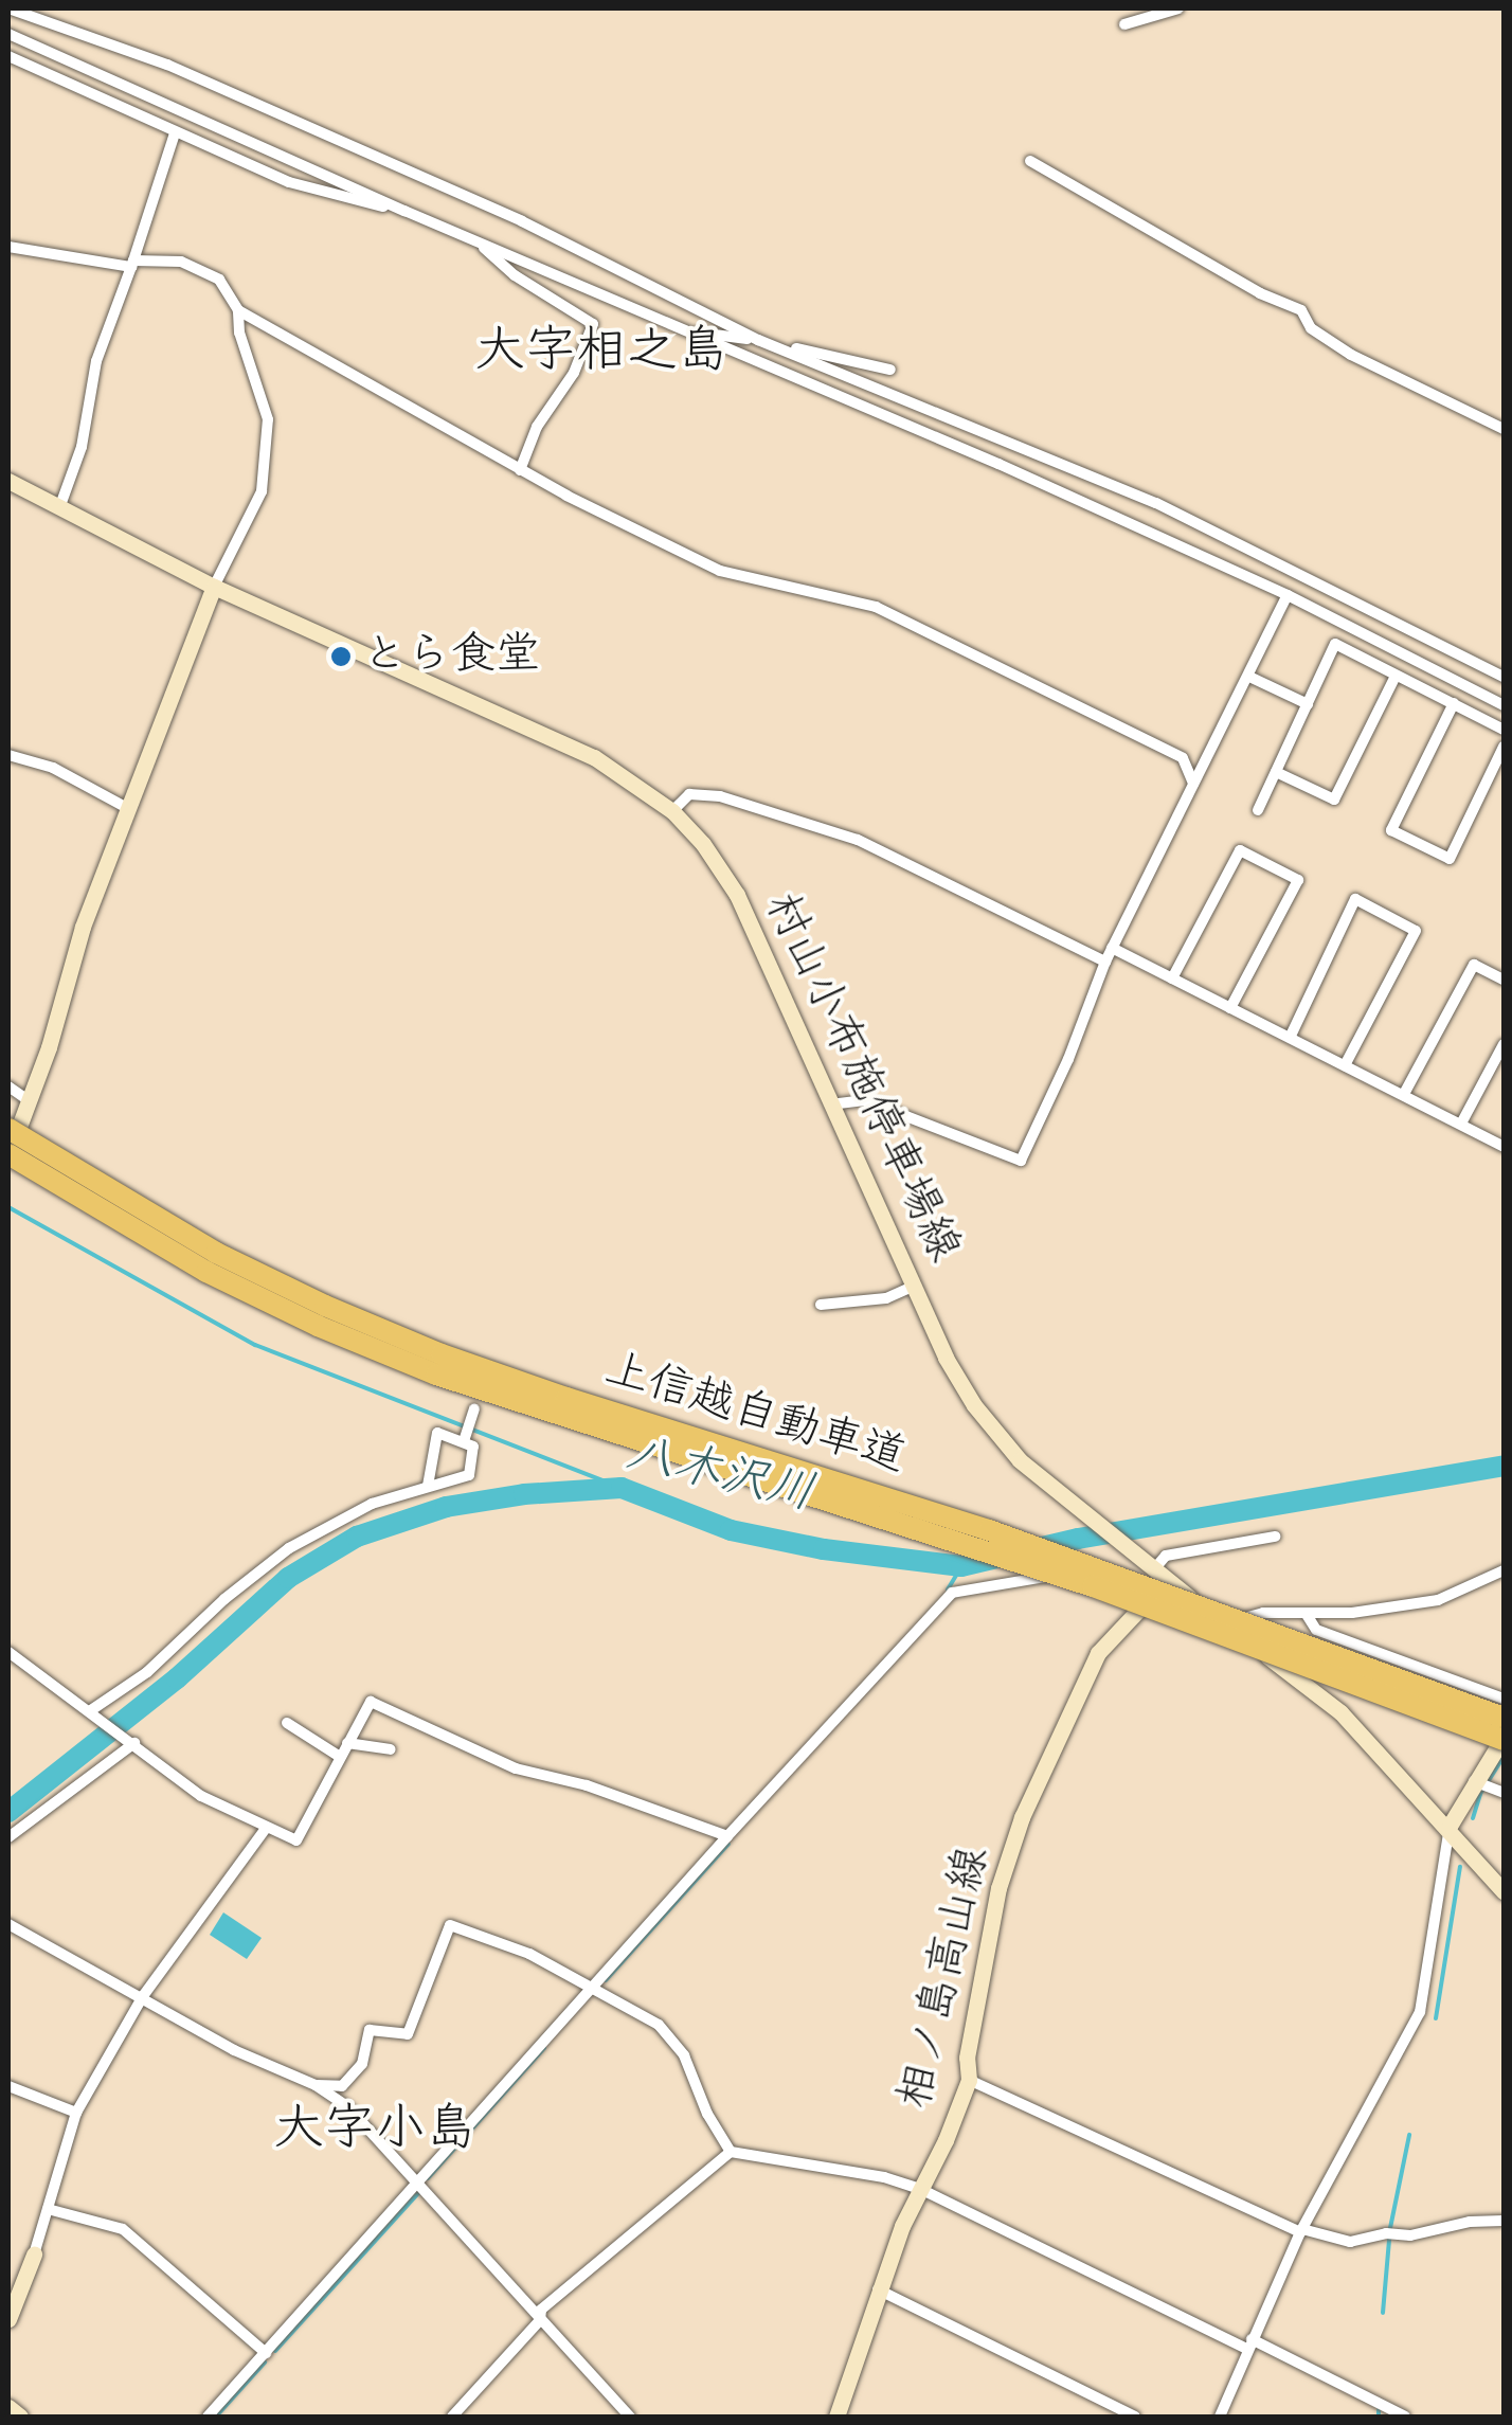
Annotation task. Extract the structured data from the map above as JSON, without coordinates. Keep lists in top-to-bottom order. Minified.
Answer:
{"streets":{"highway":["上信越自動車道"],"main road":["村山小布施停車場線","相ノ島高山線"]},"crossings":[["村山小布施停車場線","相ノ島高山線"]],"districts":["大字相之島","大字小島"],"water":["八木沢川"],"places":["とら食堂"]}
